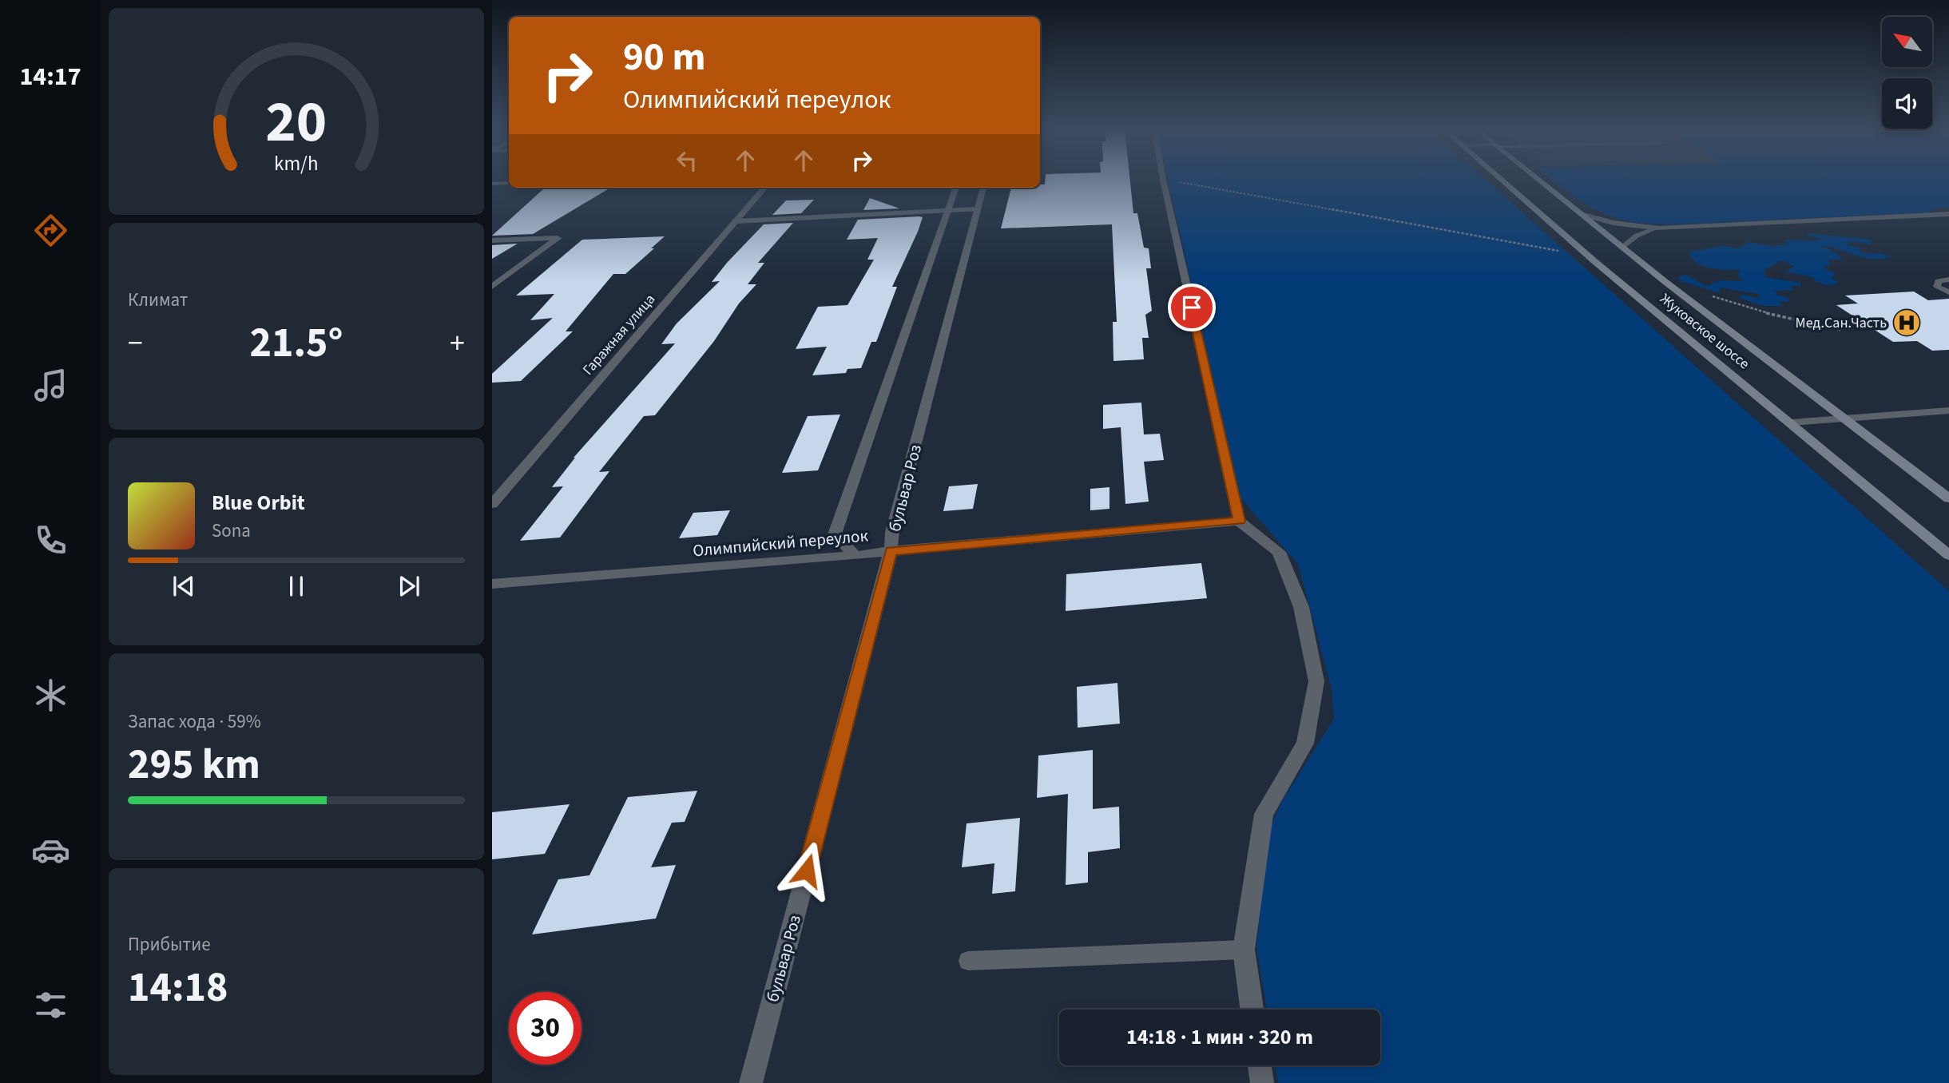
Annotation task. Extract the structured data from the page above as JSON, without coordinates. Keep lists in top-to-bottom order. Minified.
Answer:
{"streets":{"main road":["Жуковское шоссе"],"street":["Гаражная улица","бульвар Роз","Олимпийский переулок"]},"crossings":[["бульвар Роз","Олимпийский переулок"]],"places":{"hospital":["Мед.Сан.Часть"]},"north":"top left","page":{"tabs":"14:17","turn":["90 m","Олимпийский переулок"],"tile":["Климат",["Запас хода · 59%","295 km"],["Прибытие","14:18"]],"heat":["−","21.5°","+"],"song":["Blue Orbit","Sona"],"limit":"30","trip":"14:18 · 1 мин · 320 m","gauge":["20","km/h"]}}
